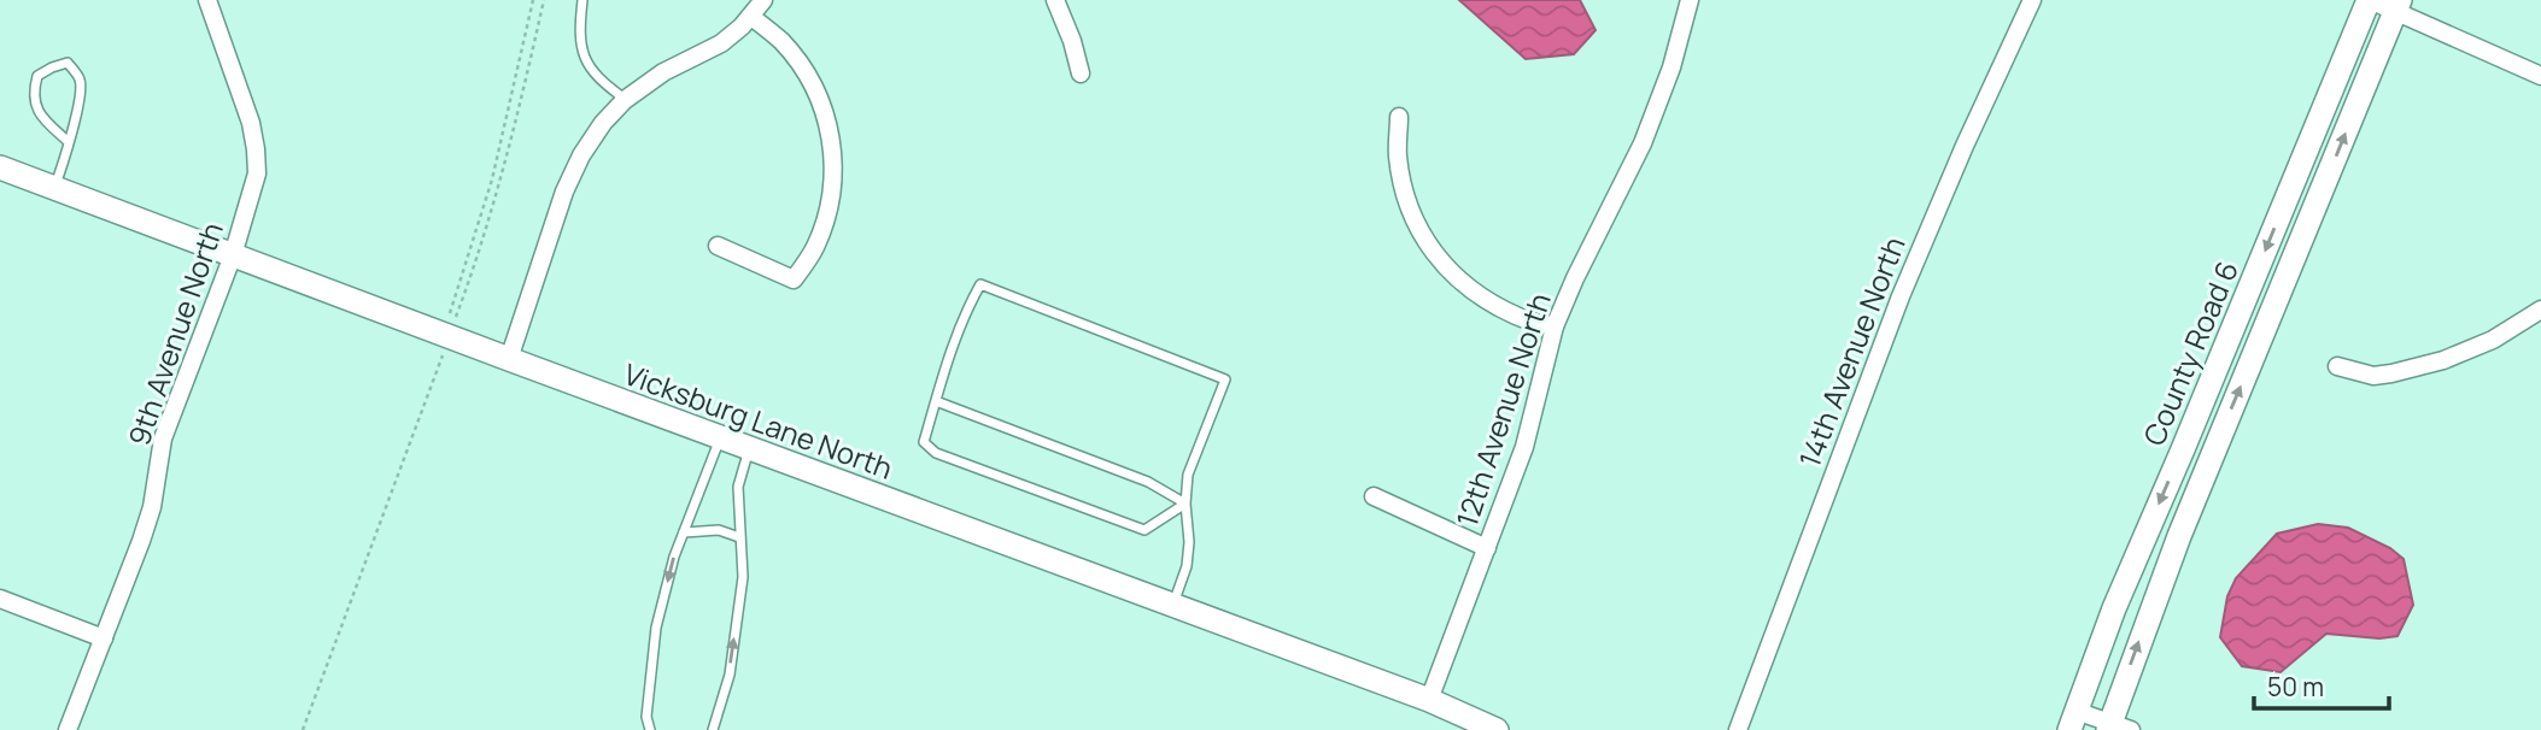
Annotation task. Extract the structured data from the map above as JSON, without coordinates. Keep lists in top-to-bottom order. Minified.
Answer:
{"streets":{"main road":["County Road 6","Vicksburg Lane North"],"street":["9th Avenue North","14th Avenue North","12th Avenue North"]},"crossings":[["9th Avenue North","Vicksburg Lane North"],["12th Avenue North","Vicksburg Lane North"]],"scale_bar":"50 m"}
